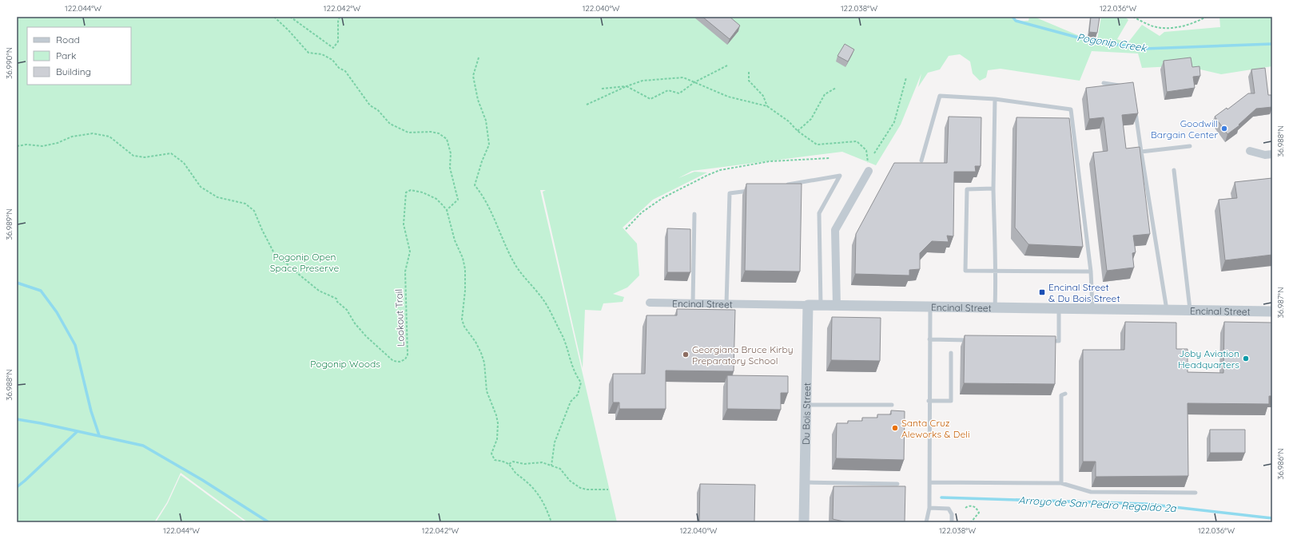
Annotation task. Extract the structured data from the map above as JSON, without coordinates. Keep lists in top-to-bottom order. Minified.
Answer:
{"streets":{"street":["Encinal Street","Du Bois Street"],"path":["Lookout Trail"]},"crossings":[["Encinal Street","Du Bois Street"]],"water":["Pogonip Creek","Arroyo de San Pedro Regaldo 2a"],"parks":["Pogonip Open Space Preserve","Pogonip Woods"],"places":{"other":["Goodwill Bargain Center","Georgiana Bruce Kirby Preparatory School","Joby Aviation Headquarters","Santa Cruz Aleworks & Deli"],"transit":["Encinal Street & Du Bois Street"]},"legend":["Road","Park","Building"],"coordinates":["122.044°W","122.042°W","122.040°W","122.038°W","122.036°W","36.990°N","36.988°N","36.989°N","36.987°N","36.986°N"]}
